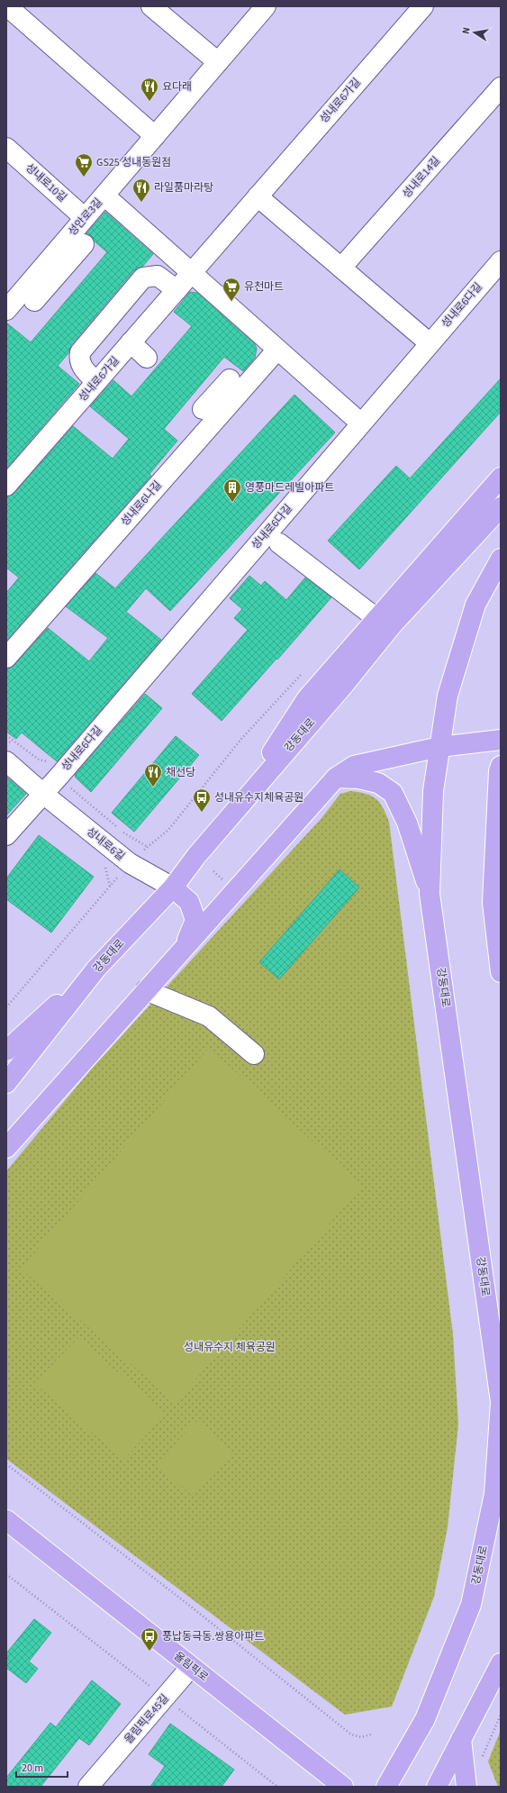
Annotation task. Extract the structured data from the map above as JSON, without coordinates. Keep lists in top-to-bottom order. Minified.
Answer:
{"streets":{"main road":["강동대로","올림픽로"],"street":["성내로6가길","성내로14길","성내로10길","성안로3길","성내로6다길","성내로6나길","성내로6길","올림픽로45길"]},"crossings":[["성내로10길","성안로3길"],["성내로6다길","성내로6길"],["강동대로","성내로6길"],["올림픽로","올림픽로45길"]],"parks":["성내유수지 체육공원"],"places":{"restaurant":["요다래","라일품마라탕","채선당"],"supermarket":["GS25 성내동원점","유천마트"],"building":["영풍마드레빌아파트"],"bus stop":["성내유수지체육공원","풍납동극동.쌍용아파트"]},"scale_bar":"20 m","north":"left"}
